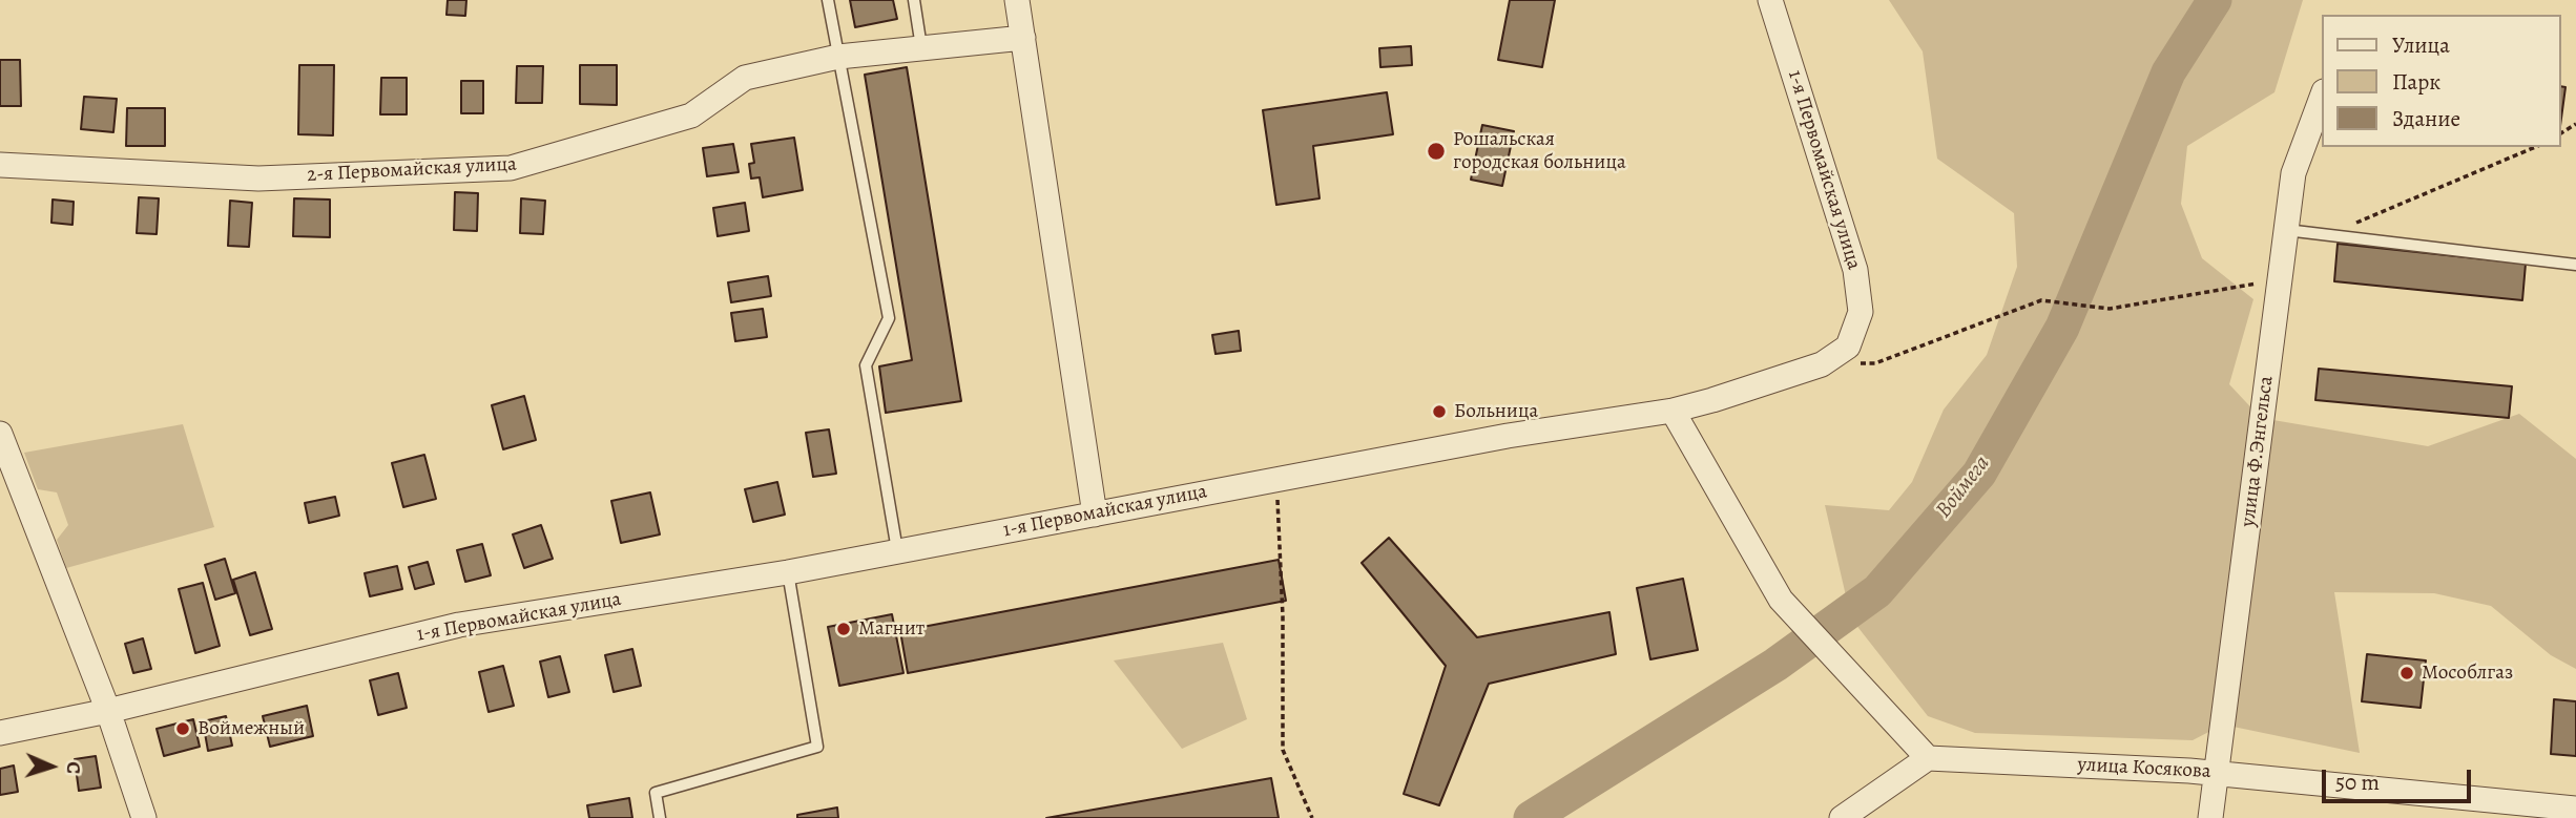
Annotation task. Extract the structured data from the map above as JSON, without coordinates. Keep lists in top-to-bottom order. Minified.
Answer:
{"streets":{"street":["2-я Первомайская улица","1-я Первомайская улица","улица Ф.Энгельса","улица Косякова"]},"crossings":[["улица Ф.Энгельса","улица Косякова"]],"water":["Воймега"],"places":["Рошальская городская больница","Больница","Магнит","Мособлгаз","Воймежный"],"legend":["Улица","Парк","Здание"],"scale_bar":"50 m","north":"right"}
